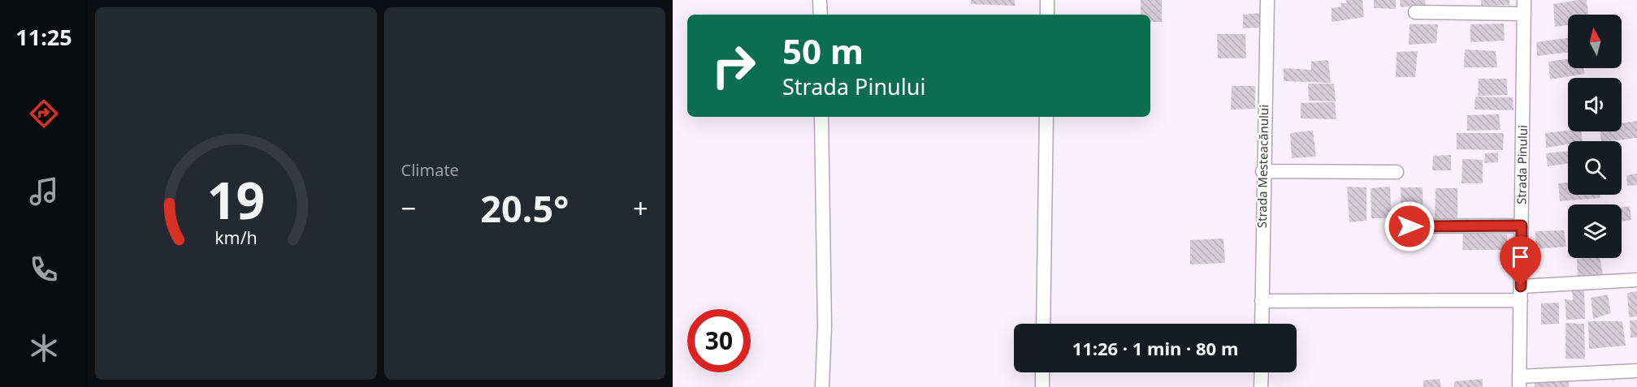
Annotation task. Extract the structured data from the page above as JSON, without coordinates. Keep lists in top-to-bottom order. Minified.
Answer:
{"streets":{"street":["Strada Pinului","Strada Mesteacănului"]},"north":"top","page":{"tabs":"11:25","tile":"Climate","turn":["50 m","Strada Pinului"],"heat":["−","20.5°","+"],"limit":"30","trip":"11:26 · 1 min · 80 m","gauge":["19","km/h"]}}
